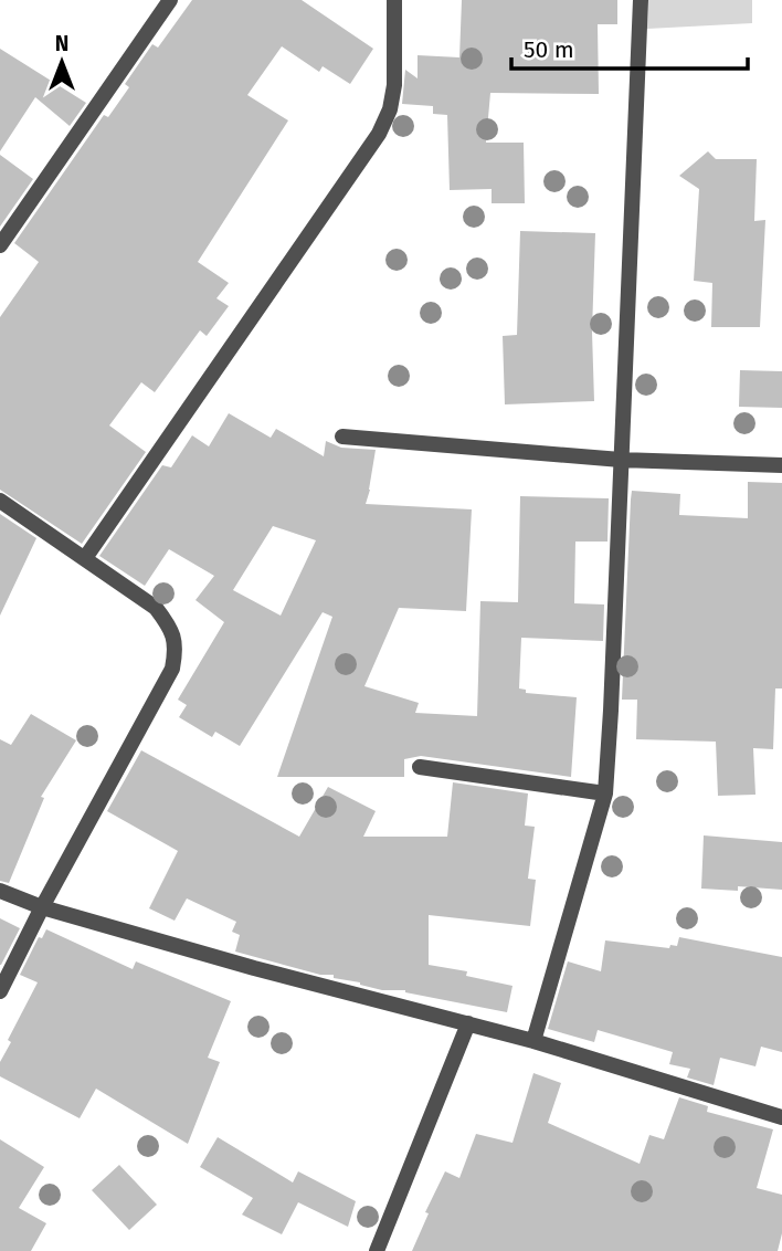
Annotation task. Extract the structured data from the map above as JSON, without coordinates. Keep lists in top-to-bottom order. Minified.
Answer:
{"scale_bar":"50 m","north":"top"}
